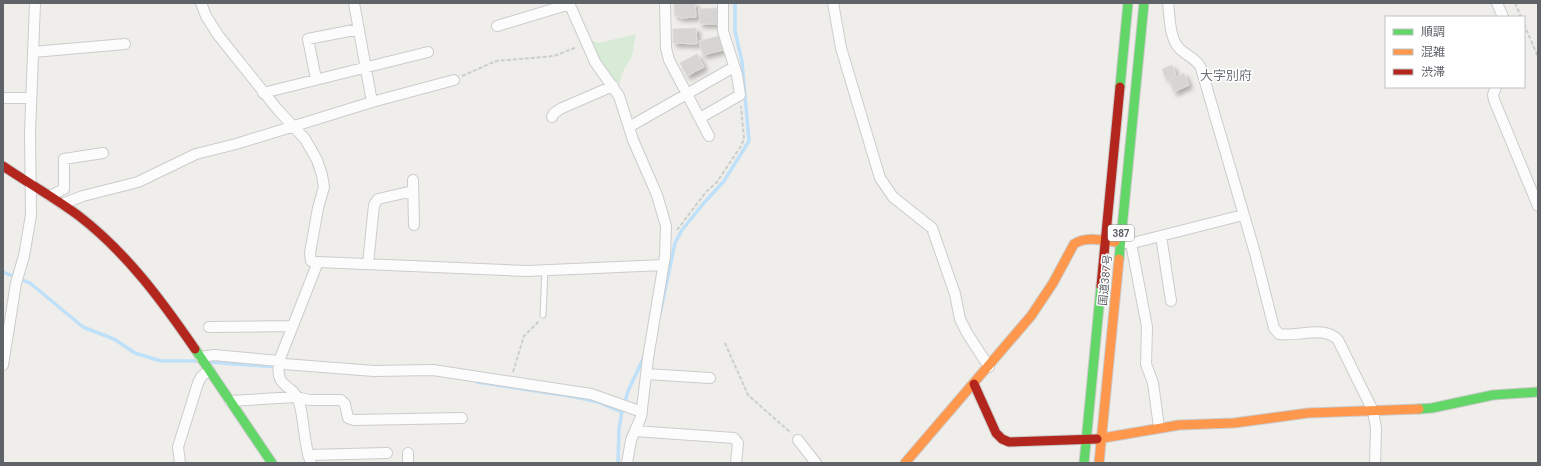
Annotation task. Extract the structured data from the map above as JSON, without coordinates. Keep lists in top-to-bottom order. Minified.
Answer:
{"streets":{"main road":["387","国道387号"]},"districts":["大字別府"],"legend":["順調","混雑","渋滞"]}
